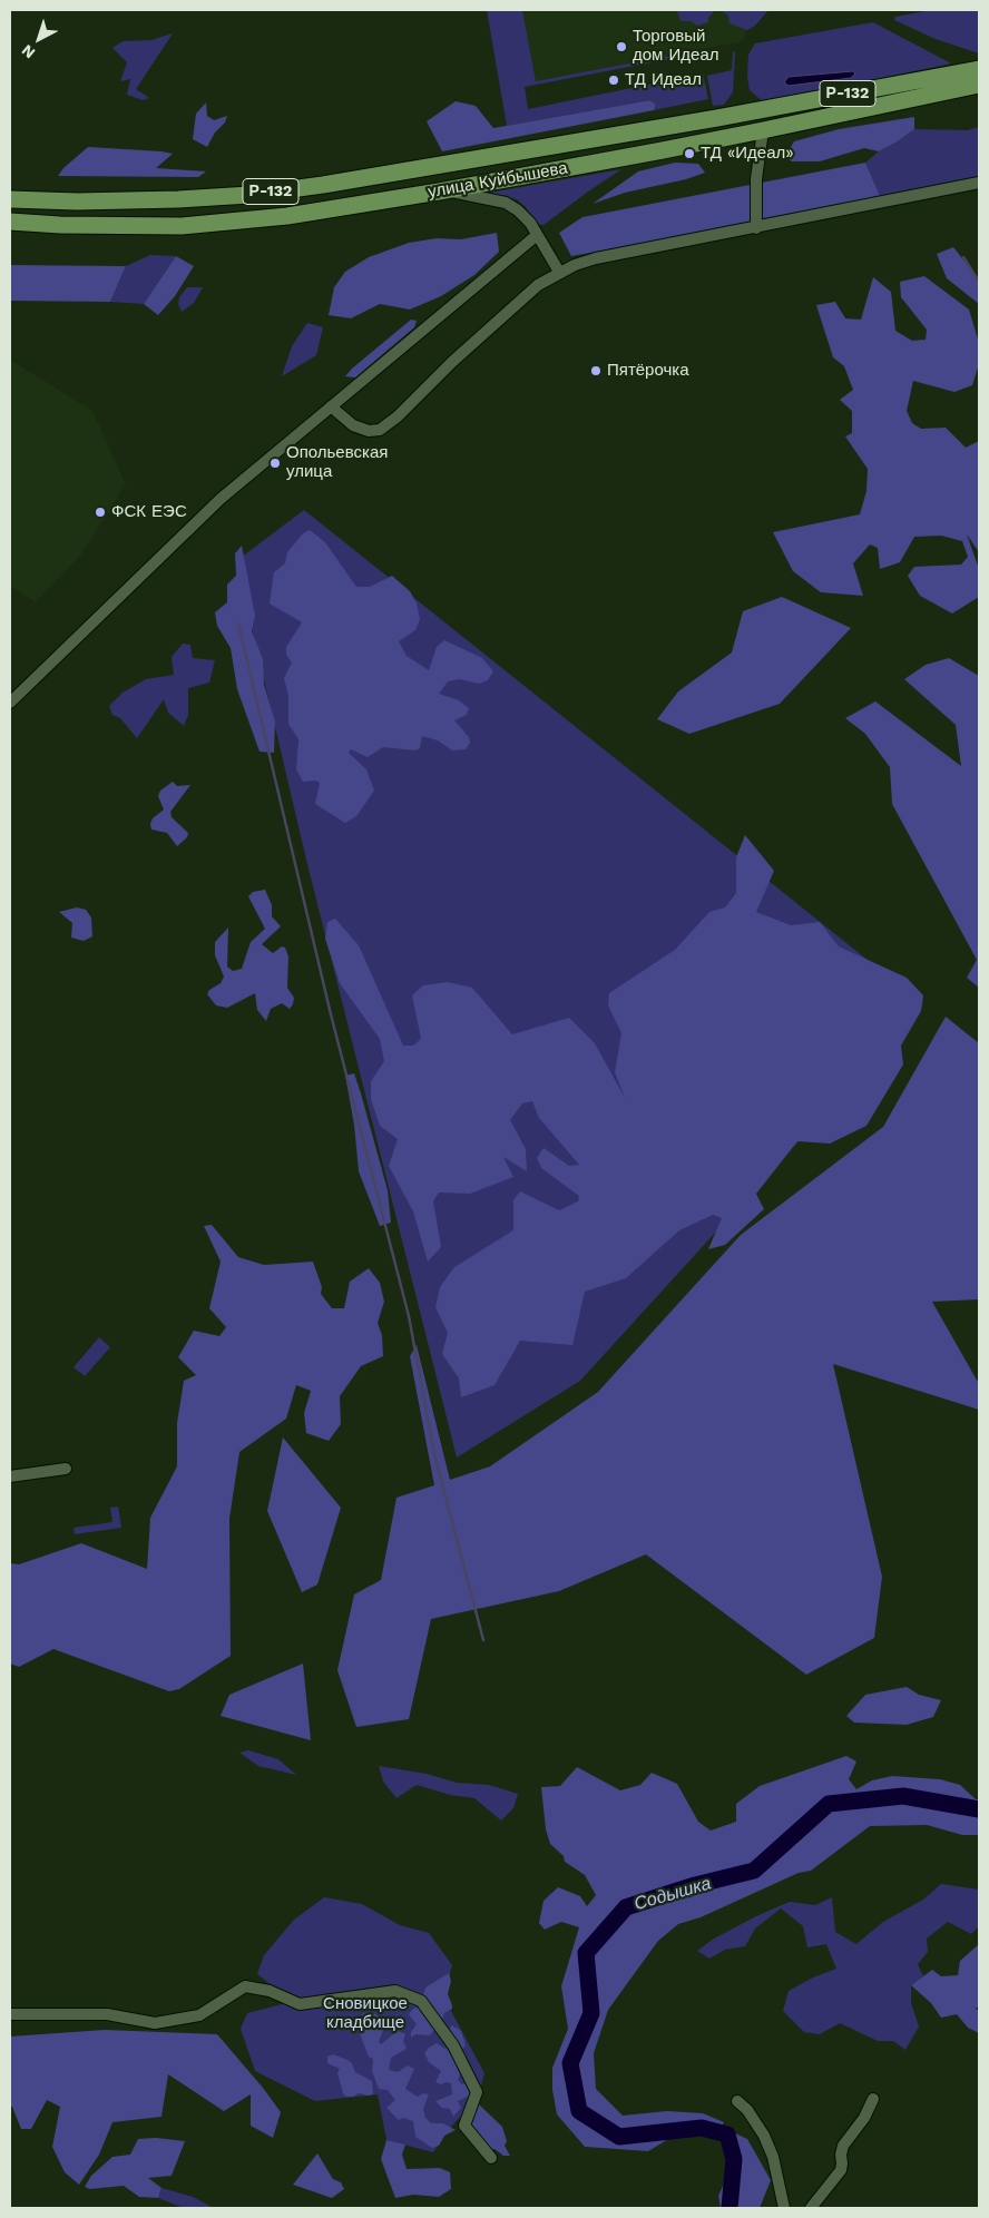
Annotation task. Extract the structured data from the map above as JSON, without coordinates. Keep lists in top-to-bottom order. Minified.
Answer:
{"streets":{"highway":["Р-132","улица Куйбышева"]},"water":["Содышка"],"parks":["Сновицкое кладбище"],"places":["Торговый дом Идеал","ТД Идеал","ТД «Идеал»","Пятёрочка","Опольевская улица","ФСК ЕЭС"],"north":"bottom left"}
